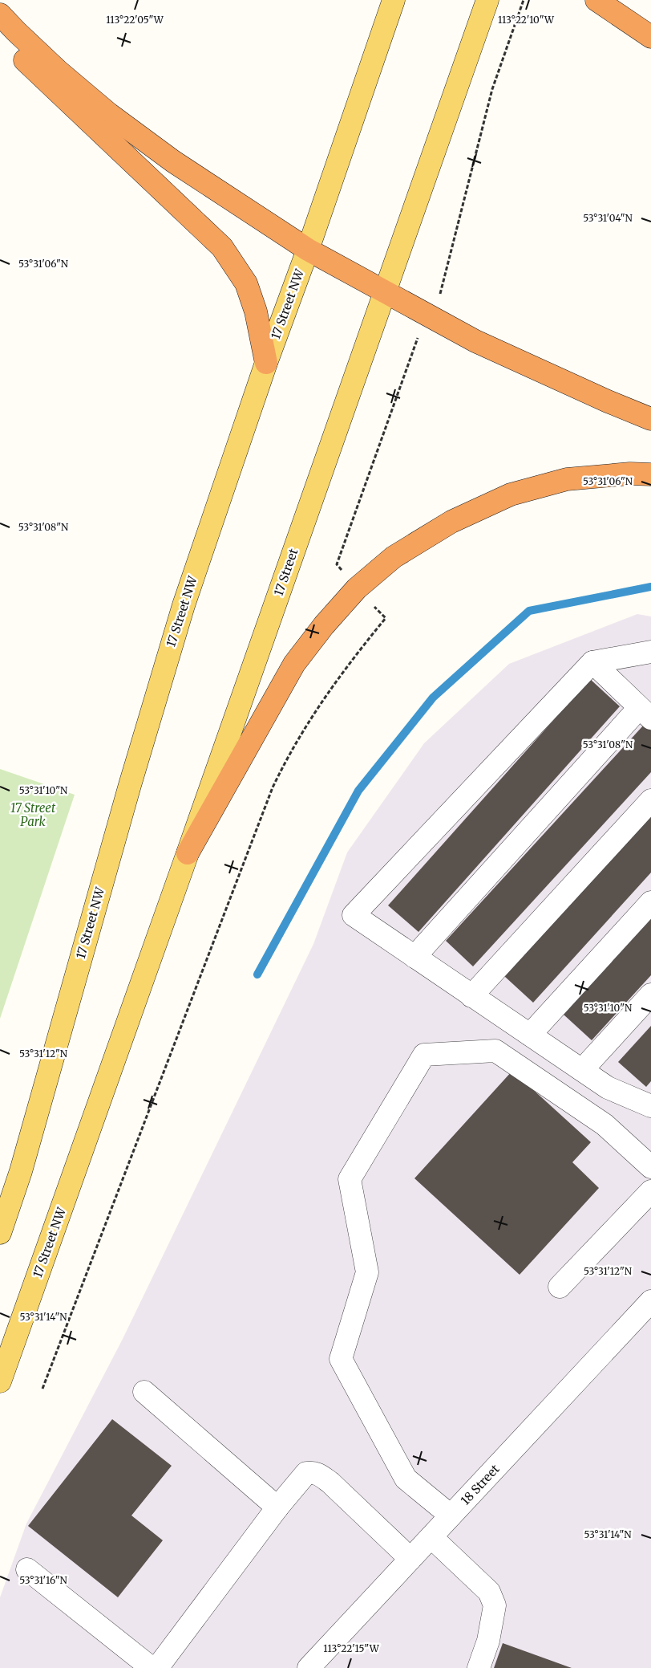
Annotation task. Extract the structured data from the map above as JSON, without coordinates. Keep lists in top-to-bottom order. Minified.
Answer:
{"streets":{"main road":["17 Street NW","17 Street"],"street":["18 Street"]},"crossings":[["17 Street NW","17 Street"]],"parks":["17 Street Park"],"coordinates":["113°22'05\"W","113°22'10\"W","53°31'04\"N","53°31'06\"N","53°31'08\"N","53°31'10\"N","53°31'12\"N","53°31'14\"N","53°31'16\"N","113°22'15\"W"]}
